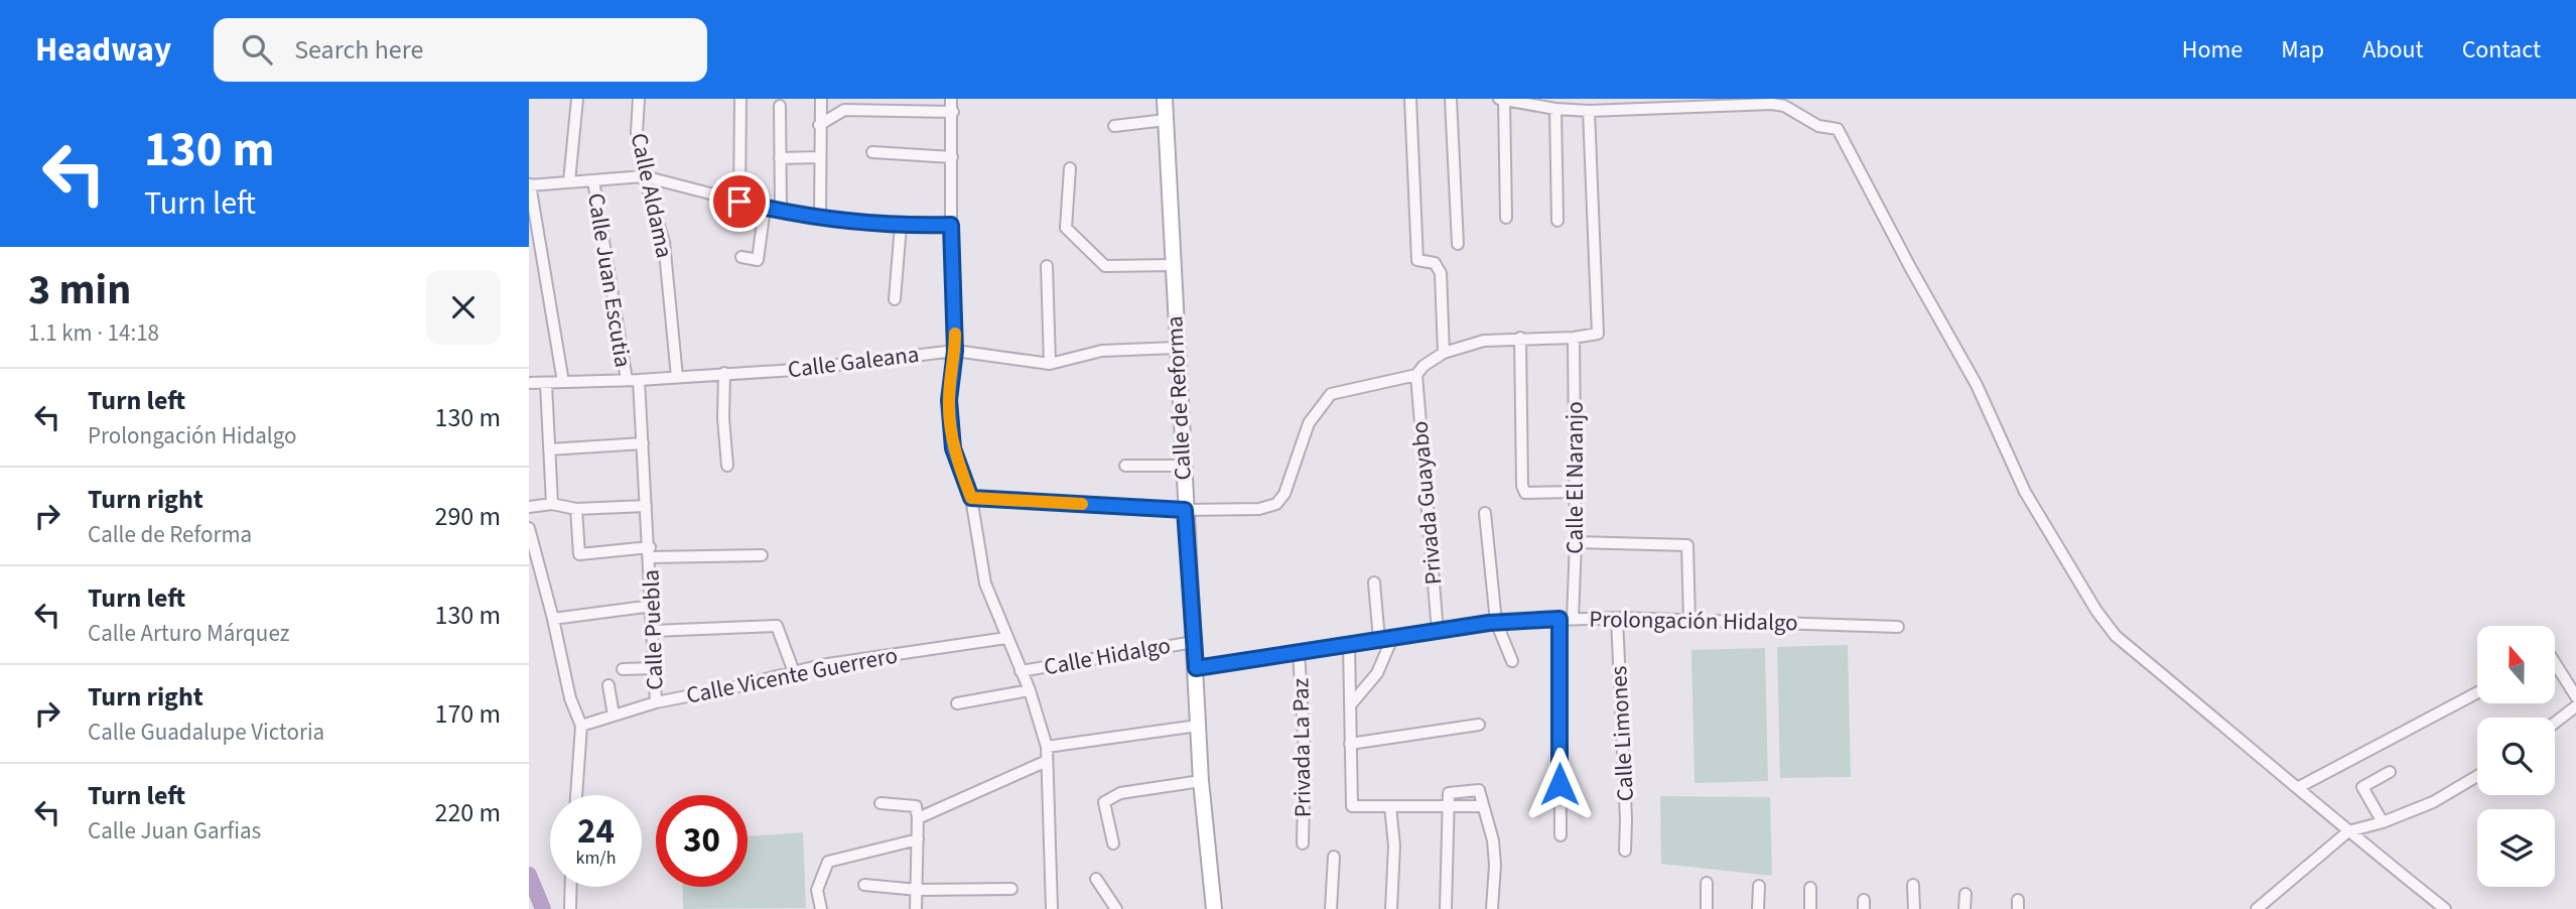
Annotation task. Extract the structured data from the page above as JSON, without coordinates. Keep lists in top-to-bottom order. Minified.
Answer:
{"streets":{"main road":["Calle de Reforma"],"street":["Calle Aldama","Calle Juan Escutia","Calle Galeana","Calle El Naranjo","Privada Guayabo","Prolongación Hidalgo","Calle Puebla","Calle Hidalgo","Calle Vicente Guerrero","Calle Limones","Privada La Paz"]},"crossings":[["Calle Aldama","Calle Galeana"],["Calle Juan Escutia","Calle Galeana"],["Calle Galeana","Calle de Reforma"],["Calle Galeana","Calle Puebla"],["Calle de Reforma","Prolongación Hidalgo"],["Calle de Reforma","Calle Hidalgo"],["Calle El Naranjo","Prolongación Hidalgo"],["Privada Guayabo","Prolongación Hidalgo"],["Prolongación Hidalgo","Calle Limones"],["Prolongación Hidalgo","Privada La Paz"],["Calle Puebla","Calle Vicente Guerrero"]],"north":"top","page":{"header":"Headway","search":"Search here","nav":["Home","Map","About","Contact"],"turn":["130 m","Turn left"],"heading":["3 min","1.1 km · 14:18"],"list":[{"name":"Turn left","note":"Prolongación Hidalgo","value":"130 m"},{"name":"Turn right","note":"Calle de Reforma","value":"290 m"},{"name":"Turn left","note":"Calle Arturo Márquez","value":"130 m"},{"name":"Turn right","note":"Calle Guadalupe Victoria","value":"170 m"},{"name":"Turn left","note":"Calle Juan Garfias","value":"220 m"}],"speed":"24 km/h","limit":"30"}}
